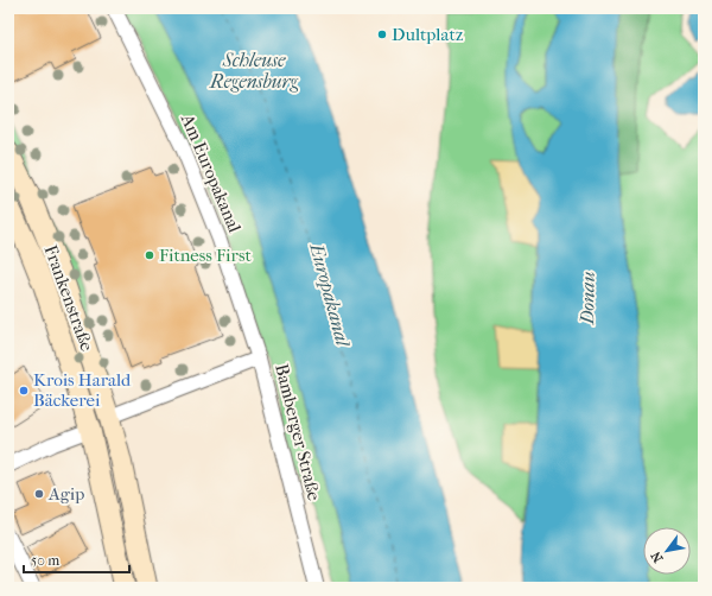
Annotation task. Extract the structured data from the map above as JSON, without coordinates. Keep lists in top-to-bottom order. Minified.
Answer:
{"streets":{"main road":["Frankenstraße"],"street":["Am Europakanal","Bamberger Straße"]},"crossings":[["Am Europakanal","Bamberger Straße"],["Frankenstraße","Bamberger Straße"]],"water":["Schleuse Regensburg","Europakanal","Donau"],"places":["Dultplatz","Fitness First","Krois Harald Bäckerei","Agip"],"scale_bar":"50 m","north":"bottom left"}
